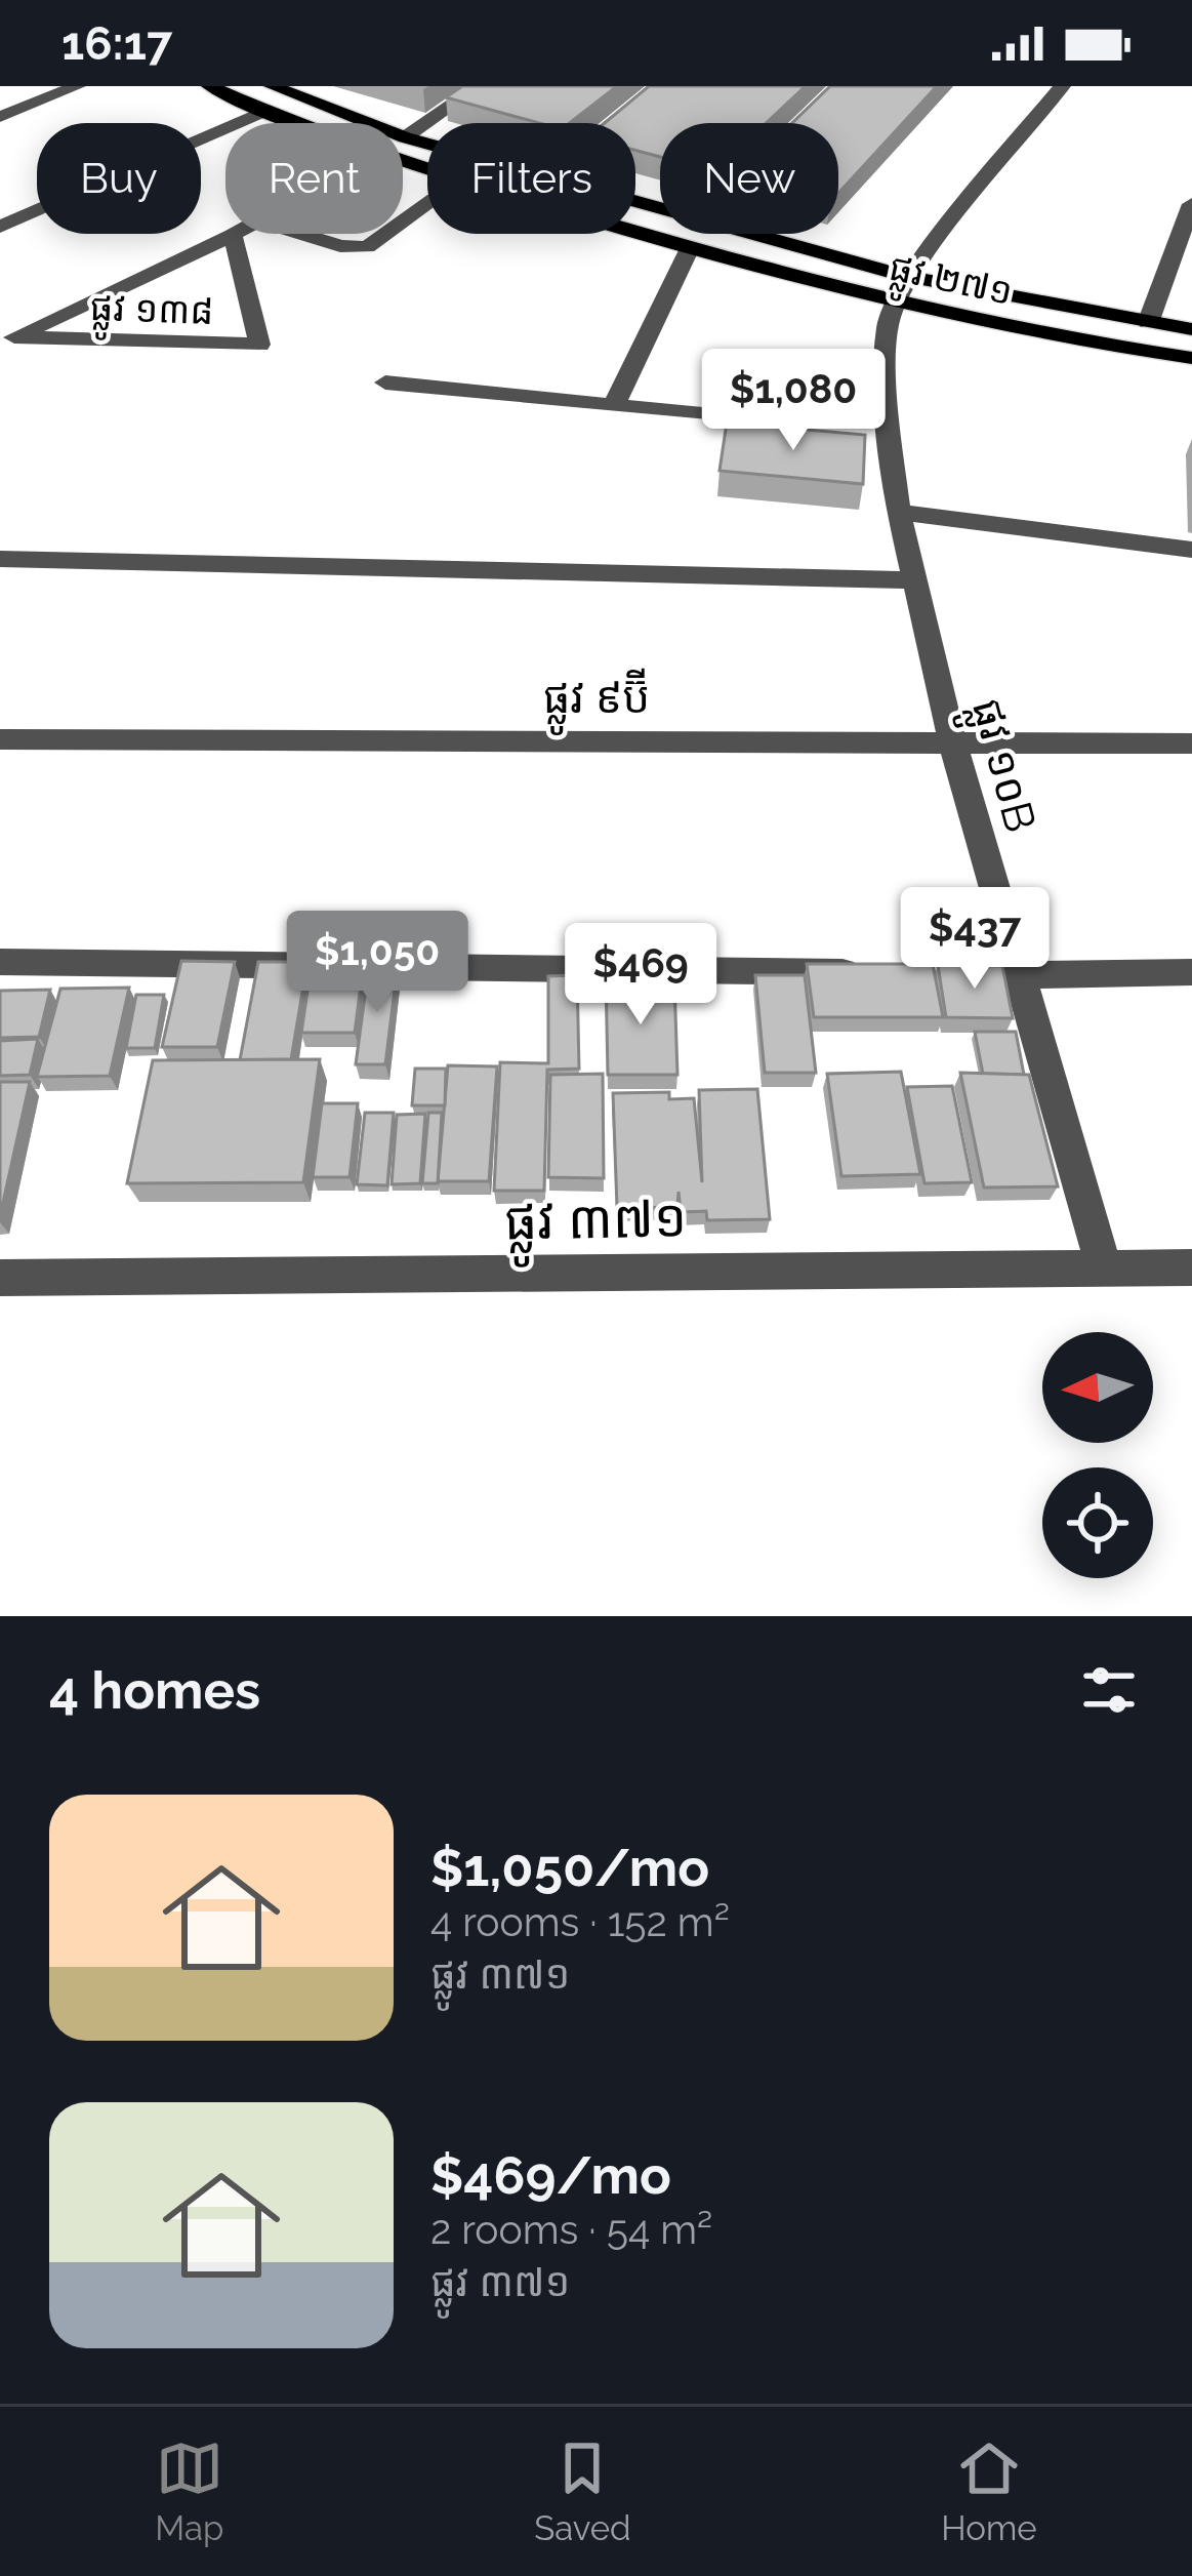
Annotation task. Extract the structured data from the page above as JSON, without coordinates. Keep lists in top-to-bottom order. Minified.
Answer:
{"streets":{"main road":["ផ្លូវ ២៧១"],"street":["ផ្លូវ ១៣៨","ផ្លូវ ៩ប៊ី","ផ្លូវ ១០B","ផ្លូវ ៣៧១"]},"crossings":[["ផ្លូវ ២៧១","ផ្លូវ ១០B"],["ផ្លូវ ៩ប៊ី","ផ្លូវ ១០B"],["ផ្លូវ ១០B","ផ្លូវ ៣៧១"]],"north":"left","page":{"status":"16:17","chip":["Buy","Rent","Filters","New"],"price":["$1,080","$437","$1,050","$469"],"heading":"4 homes","list":[{"name":"$1,050/mo","note":"4 rooms · 152 m² · ផ្លូវ ៣៧១"},{"name":"$469/mo","note":"2 rooms · 54 m² · ផ្លូវ ៣៧១"}],"tabs":["Map","Saved","Home"]}}
